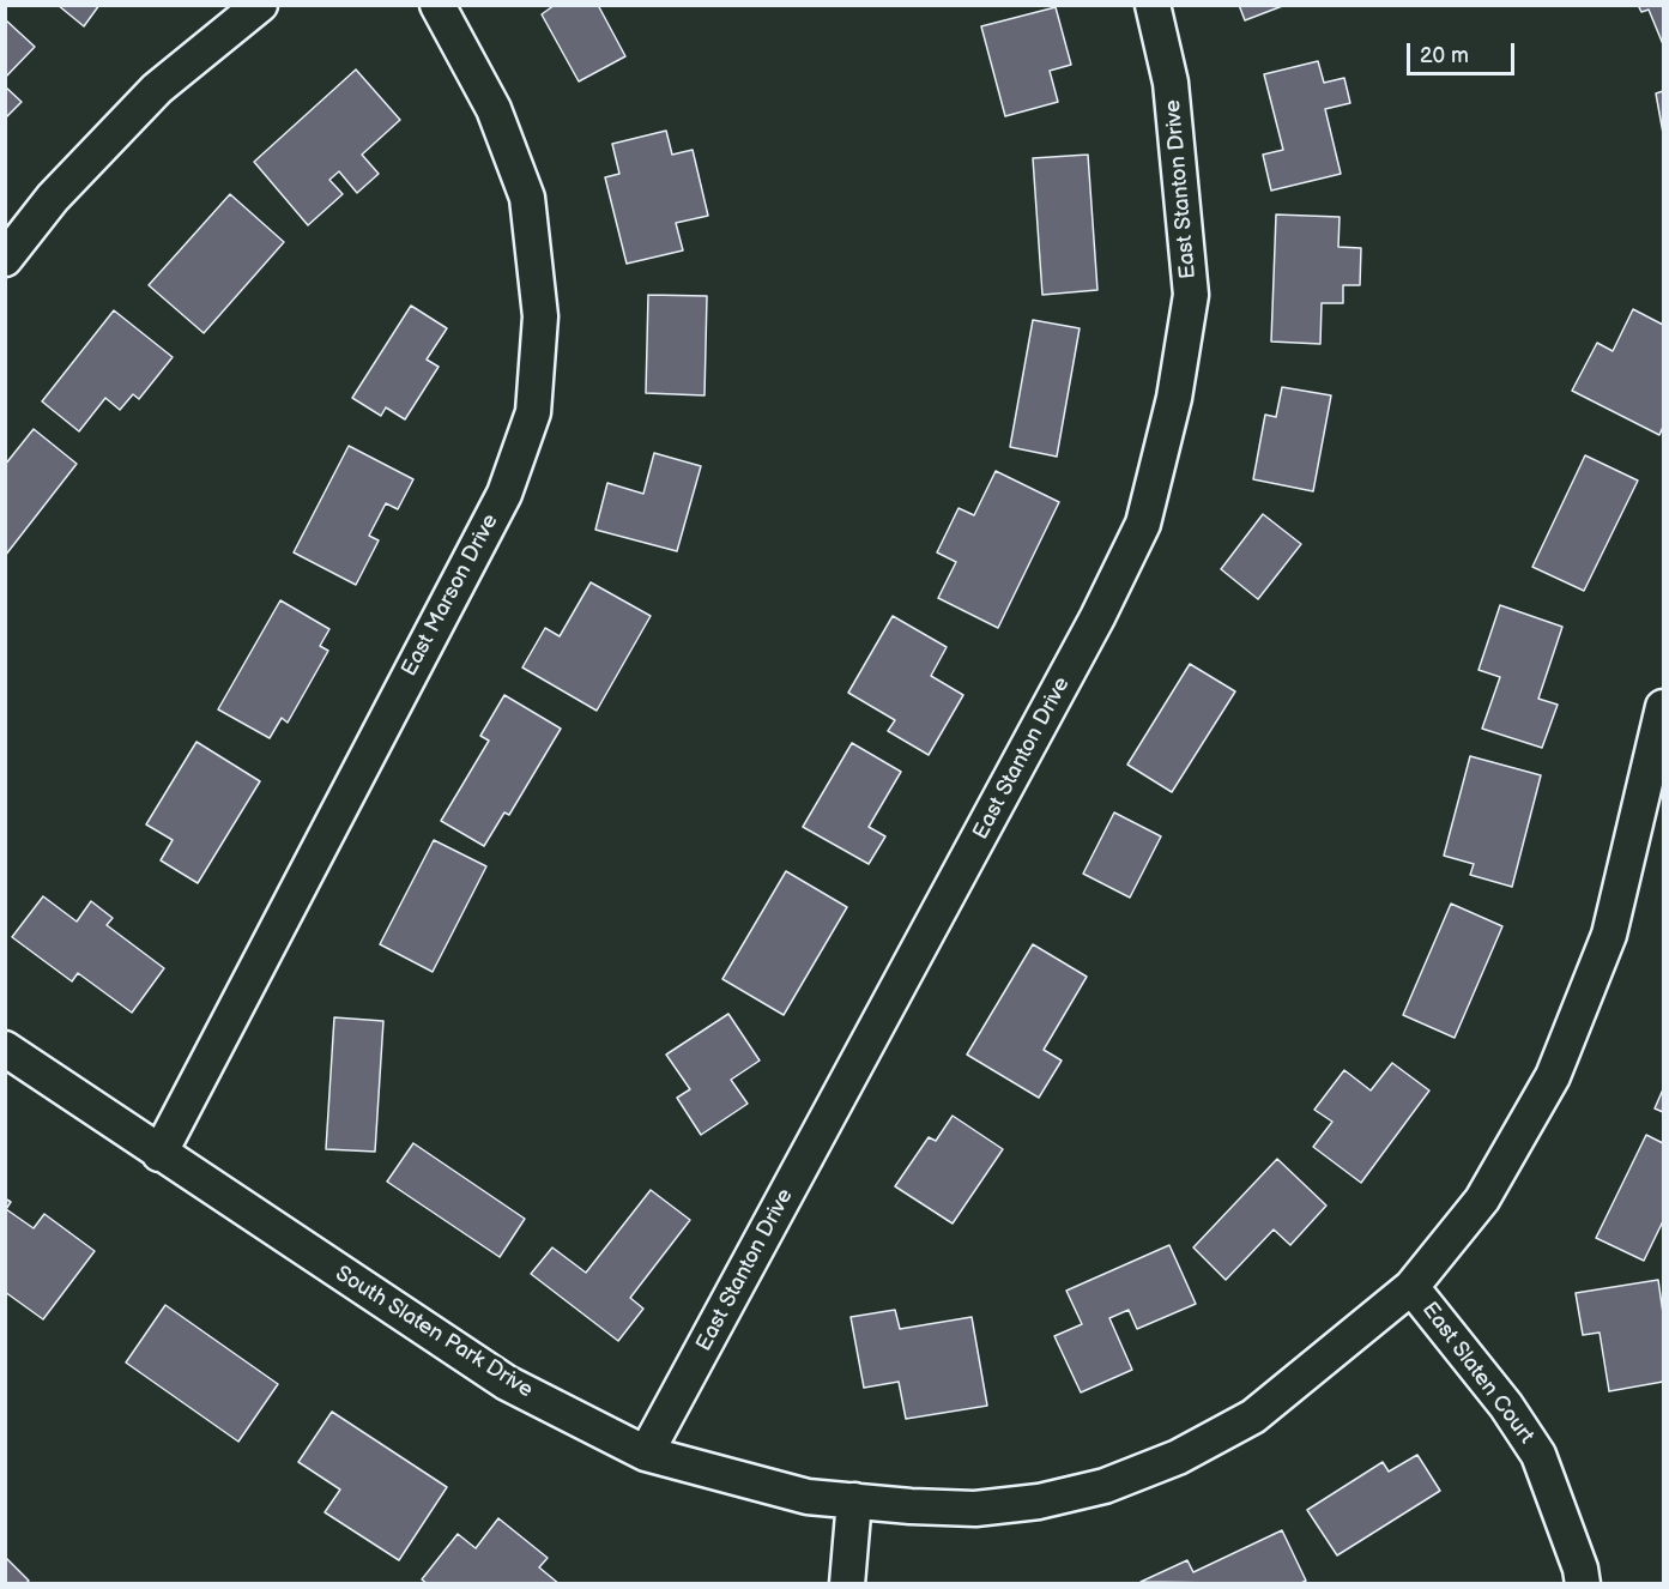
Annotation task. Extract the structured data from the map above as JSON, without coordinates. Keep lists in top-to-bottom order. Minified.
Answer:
{"streets":{"street":["East Stanton Drive","East Marson Drive","South Slaten Park Drive","East Slaten Court"]},"crossings":[["East Stanton Drive","South Slaten Park Drive"],["East Marson Drive","South Slaten Park Drive"],["South Slaten Park Drive","East Slaten Court"]],"scale_bar":"20 m"}
